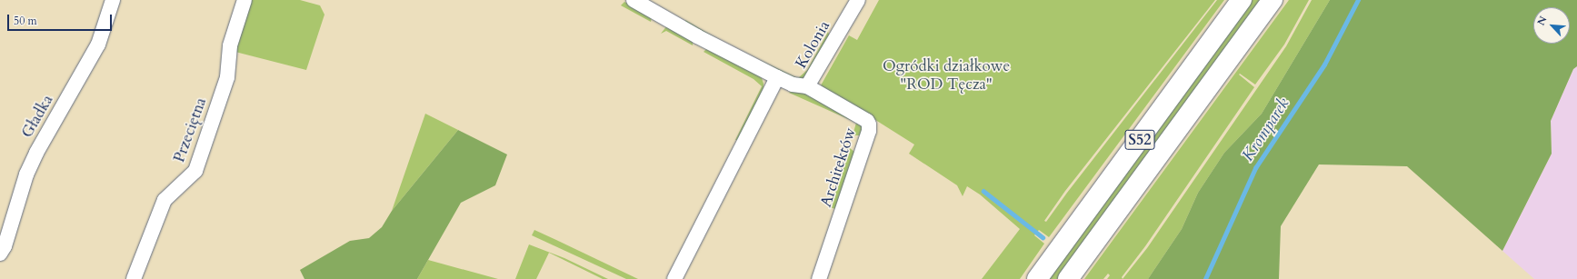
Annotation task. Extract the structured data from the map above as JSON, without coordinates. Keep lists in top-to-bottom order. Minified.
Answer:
{"streets":{"highway":["S52"],"street":["Kolonia","Gładka","Przeciętna","Architektów"]},"crossings":[["Kolonia","Architektów"]],"water":["Kromparek"],"parks":["Ogródki działkowe \"ROD Tęcza\""],"scale_bar":"50 m","north":"top left"}
